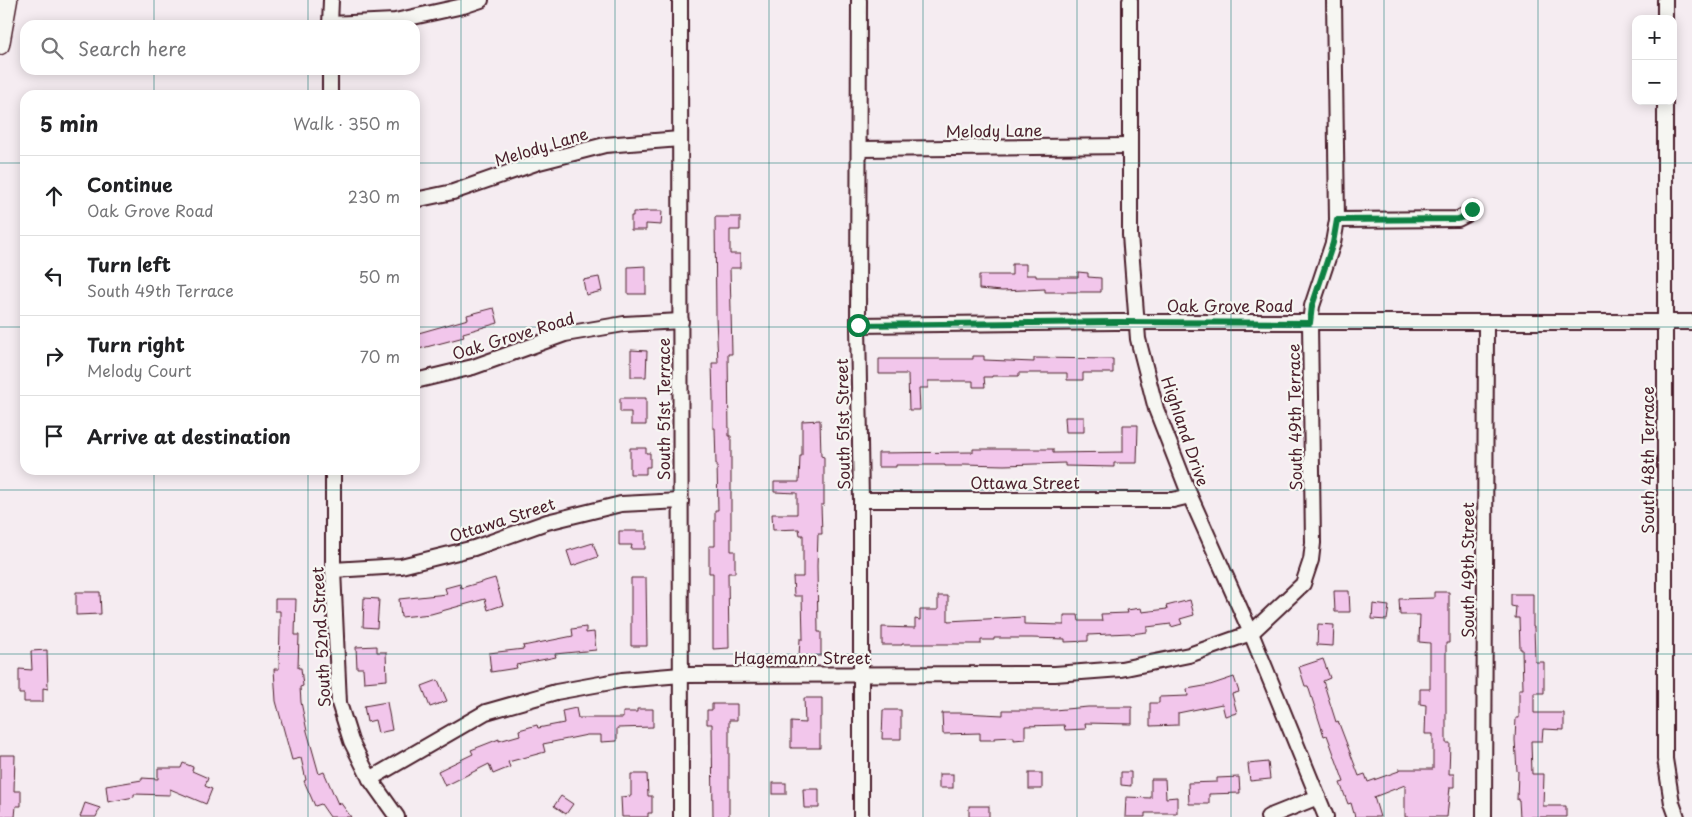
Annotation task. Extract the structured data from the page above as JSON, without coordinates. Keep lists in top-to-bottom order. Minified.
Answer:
{"streets":{"street":["Melody Lane","Oak Grove Road","South 51st Terrace","South 49th Terrace","South 51st Street","Highland Drive","South 48th Terrace","Ottawa Street","South 49th Street","South 52nd Street","Hagemann Street"]},"crossings":[["Melody Lane","South 51st Terrace"],["Melody Lane","South 51st Street"],["Melody Lane","Highland Drive"],["Oak Grove Road","South 51st Terrace"],["Oak Grove Road","South 49th Terrace"],["Oak Grove Road","South 51st Street"],["Oak Grove Road","Highland Drive"],["Oak Grove Road","South 48th Terrace"],["Oak Grove Road","South 49th Street"],["South 51st Terrace","Ottawa Street"],["South 51st Terrace","Hagemann Street"],["South 49th Terrace","Highland Drive"],["South 49th Terrace","Hagemann Street"],["South 51st Street","Ottawa Street"],["South 51st Street","Hagemann Street"],["Highland Drive","Ottawa Street"],["Highland Drive","Hagemann Street"],["Ottawa Street","South 52nd Street"],["South 52nd Street","Hagemann Street"]],"page":{"map_buttons":["+","−"],"search":"Search here","heading":["5 min","Walk · 350 m"],"list":[["Continue","Oak Grove Road","230 m"],["Turn left","South 49th Terrace","50 m"],["Turn right","Melody Court","70 m"],"Arrive at destination"]}}
